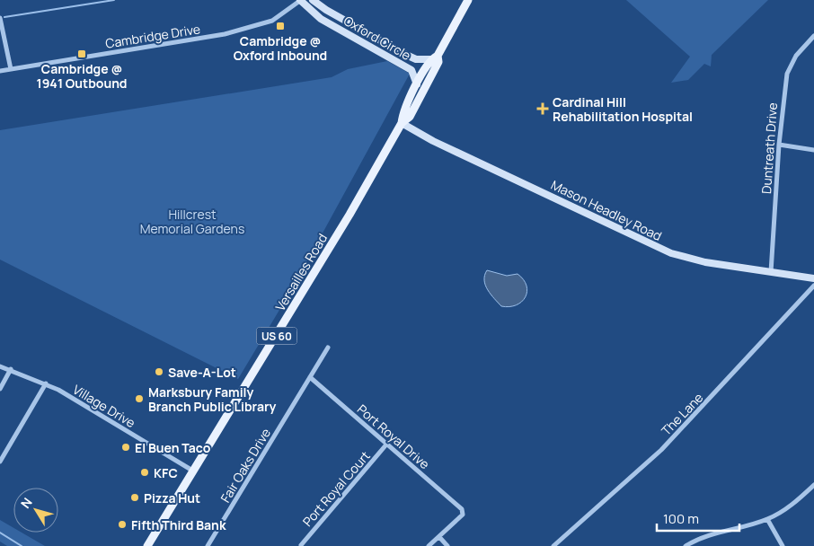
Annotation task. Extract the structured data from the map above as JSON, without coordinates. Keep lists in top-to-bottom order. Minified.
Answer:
{"streets":{"main road":["Oxford Circle","Mason Headley Road","Versailles Road","US 60"],"street":["Cambridge Drive","Duntreath Drive","Village Drive","The Lane","Port Royal Drive","Fair Oaks Drive","Port Royal Court"]},"crossings":[["Cambridge Drive","Oxford Circle"],["Oxford Circle","Versailles Road"],["Duntreath Drive","Mason Headley Road"],["Mason Headley Road","Versailles Road"],["Versailles Road","Village Drive"],["Port Royal Drive","Fair Oaks Drive"],["Port Royal Drive","Port Royal Court"]],"parks":["Hillcrest Memorial Gardens"],"places":{"transit":["Cambridge @ Oxford Inbound","Cambridge @ 1941 Outbound"],"health":["Cardinal Hill Rehabilitation Hospital"],"other":["Save-A-Lot","Marksbury Family Branch Public Library","El Buen Taco","KFC","Pizza Hut","Fifth Third Bank"]},"scale_bar":"100 m","north":"top left"}
